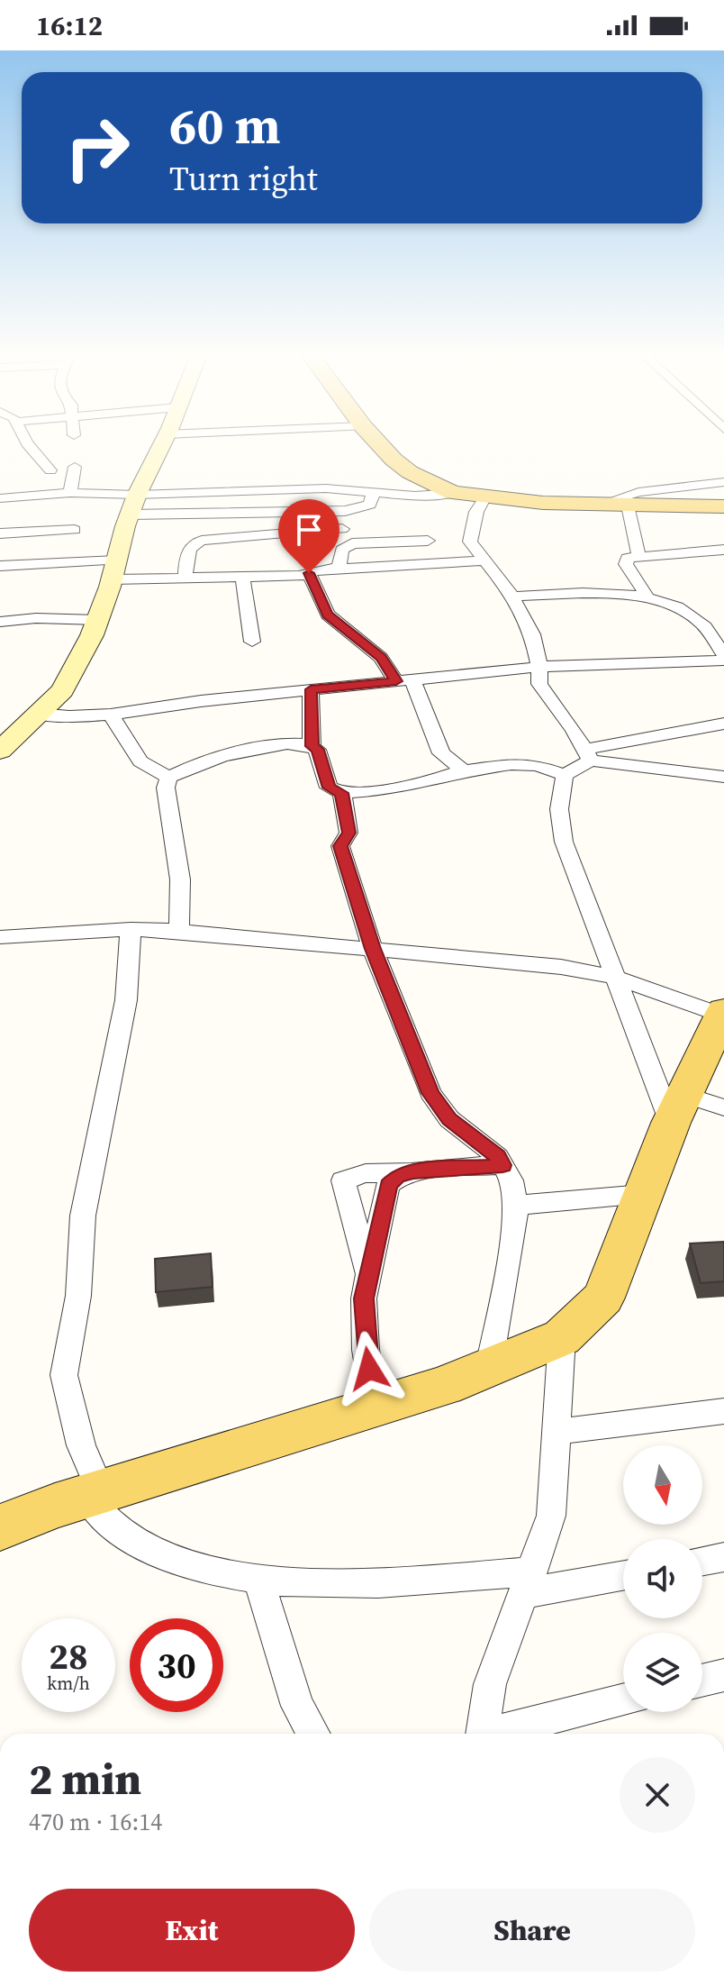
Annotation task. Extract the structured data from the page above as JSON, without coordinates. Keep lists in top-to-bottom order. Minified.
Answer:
{"north":"bottom","page":{"status":"16:12","turn":["60 m","Turn right"],"speed":"28 km/h","limit":"30","heading":["2 min","470 m · 16:14"],"buttons":["Exit","Share"]}}
